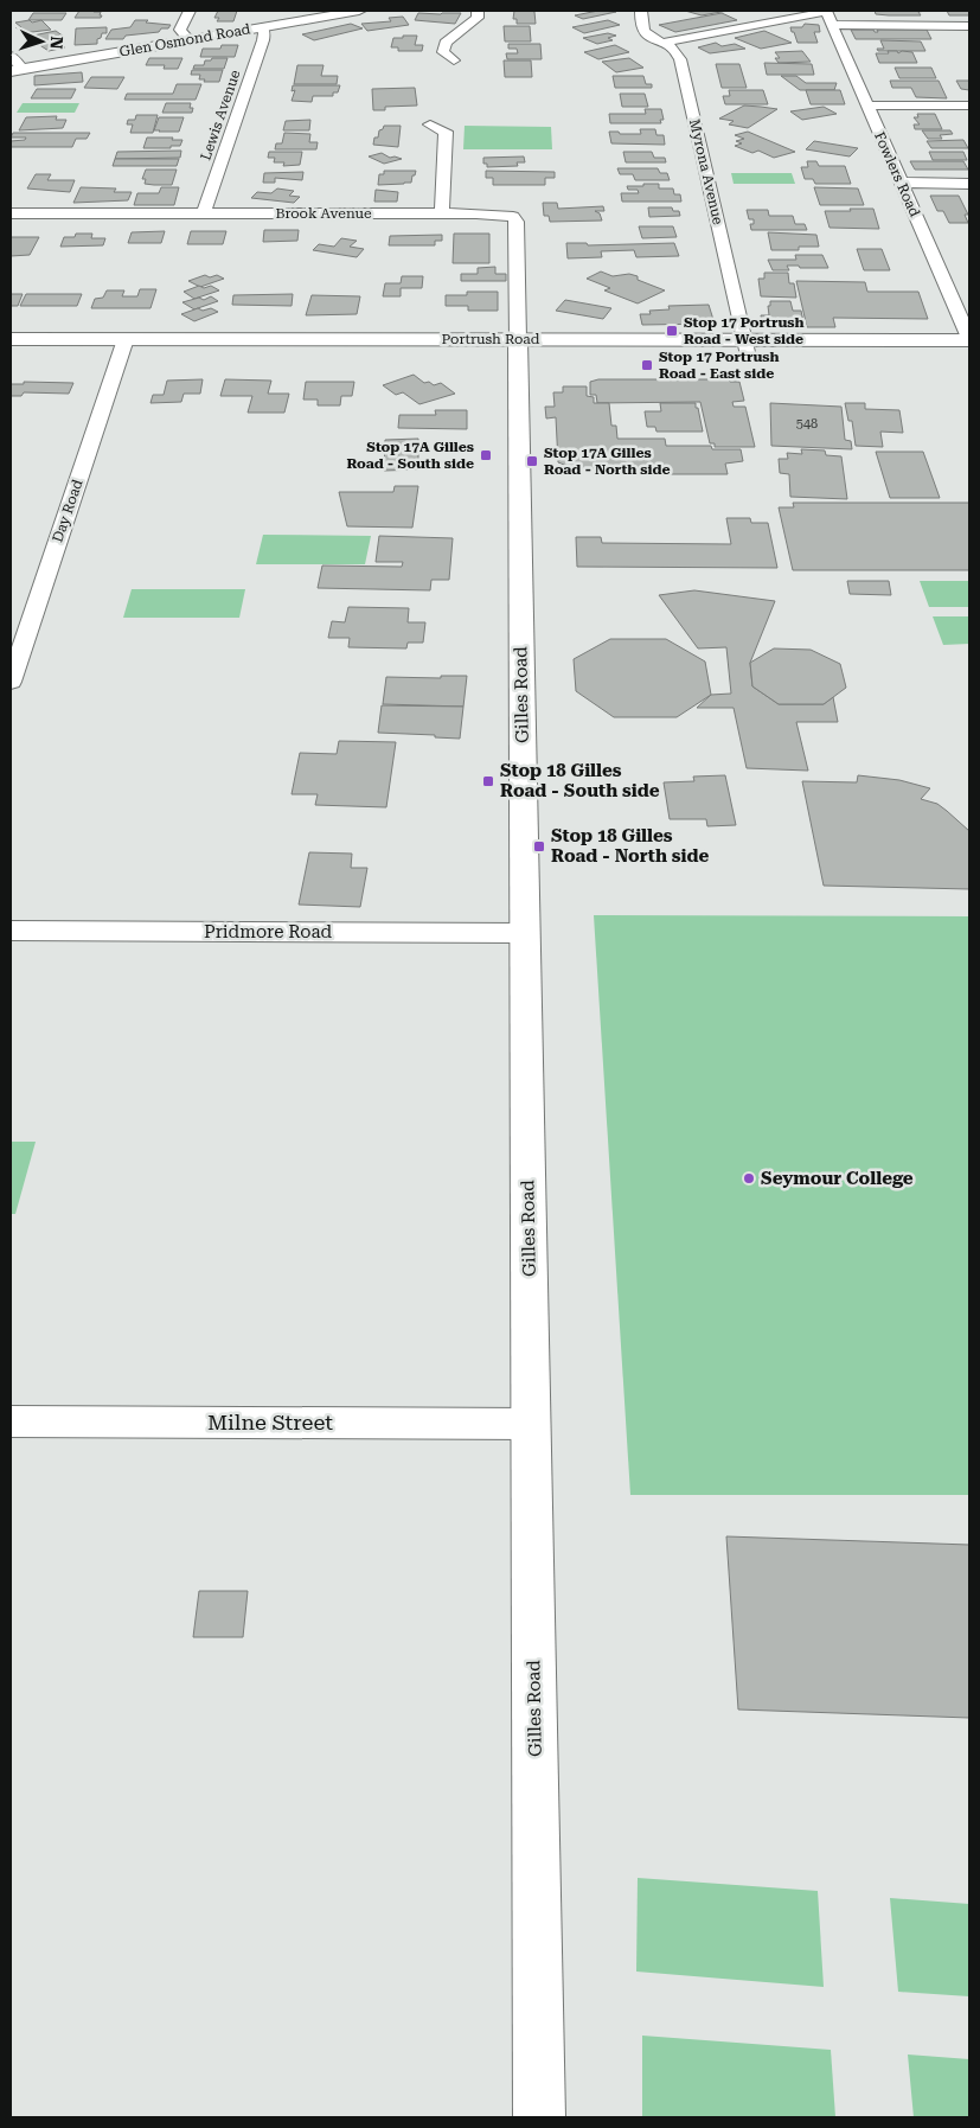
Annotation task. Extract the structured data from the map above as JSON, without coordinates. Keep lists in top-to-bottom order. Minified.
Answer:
{"streets":{"main road":["Glen Osmond Road","Portrush Road","Gilles Road"],"street":["Lewis Avenue","Myrona Avenue","Fowlers Road","Brook Avenue","Day Road","Pridmore Road","Milne Street"]},"crossings":[["Glen Osmond Road","Lewis Avenue"],["Lewis Avenue","Brook Avenue"],["Myrona Avenue","Portrush Road"],["Fowlers Road","Portrush Road"],["Brook Avenue","Portrush Road"],["Brook Avenue","Gilles Road"],["Portrush Road","Day Road"],["Portrush Road","Gilles Road"],["Gilles Road","Pridmore Road"],["Gilles Road","Milne Street"]],"places":{"transit":["Stop 17 Portrush Road - West side","Stop 17 Portrush Road - East side","Stop 17A Gilles Road - South side","Stop 17A Gilles Road - North side","Stop 18 Gilles Road - South side","Stop 18 Gilles Road - North side"],"other":["Seymour College"]},"house_numbers":["548"],"north":"right"}
